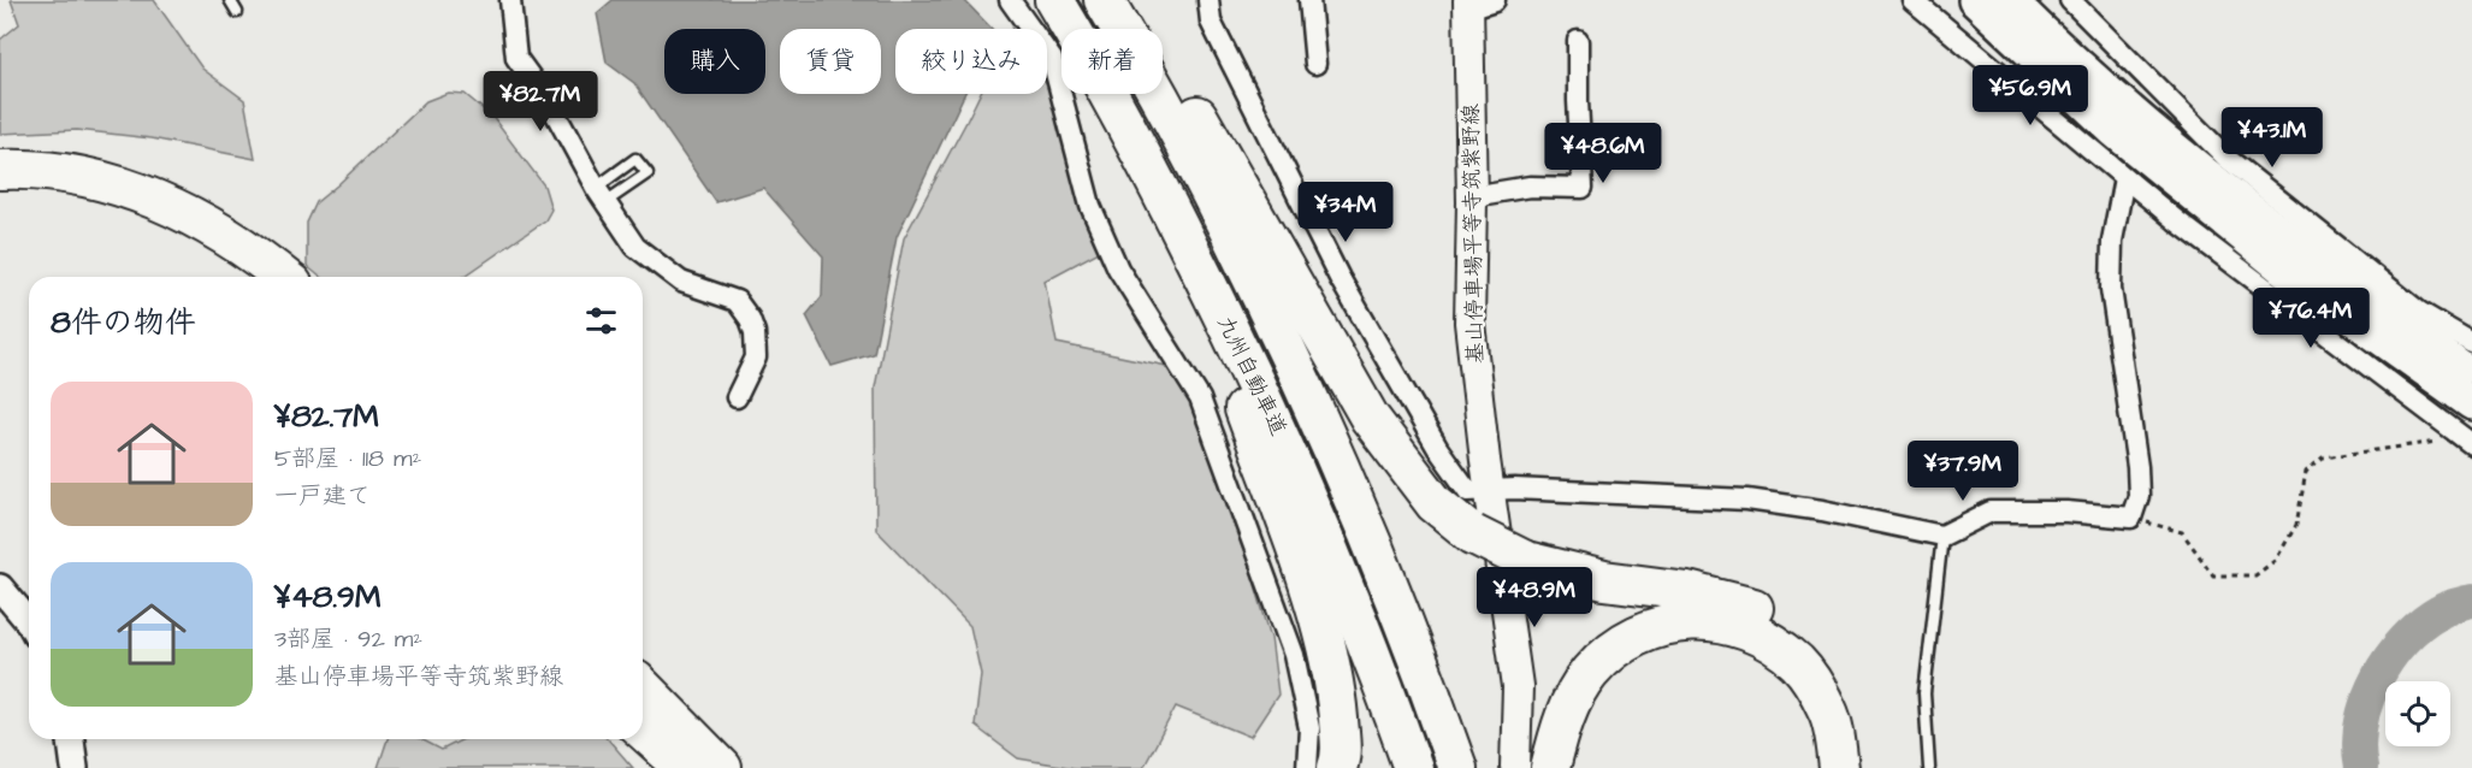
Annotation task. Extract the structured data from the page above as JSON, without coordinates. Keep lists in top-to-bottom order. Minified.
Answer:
{"streets":{"highway":["九州自動車道"],"main road":["基山停車場平等寺筑紫野線"]},"page":{"chip":["購入","賃貸","絞り込み","新着"],"price":["¥56.9M","¥82.7M","¥43.1M","¥48.6M","¥34M","¥76.4M","¥37.9M","¥48.9M"],"heading":"8件の物件","list":[{"name":"¥82.7M","note":"5部屋 · 118 m² · 一戸建て"},{"name":"¥48.9M","note":"3部屋 · 92 m² · 基山停車場平等寺筑紫野線"}]}}
